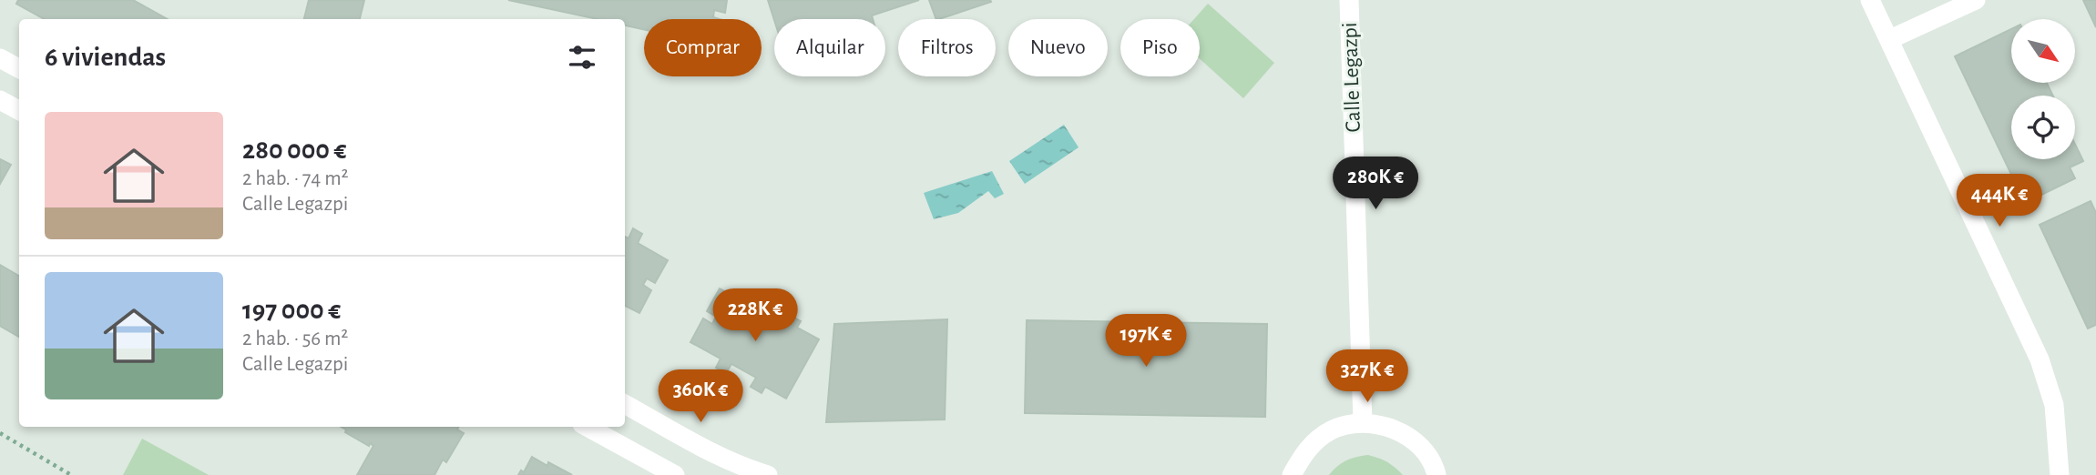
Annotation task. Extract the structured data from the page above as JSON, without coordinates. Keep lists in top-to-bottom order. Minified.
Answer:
{"streets":{"street":["Calle Legazpi"]},"north":"bottom right","page":{"chip":["Comprar","Alquilar","Filtros","Nuevo","Piso"],"heading":"6 viviendas","list":[{"name":"280 000 €","note":"2 hab. · 74 m² · Calle Legazpi"},{"name":"197 000 €","note":"2 hab. · 56 m² · Calle Legazpi"}],"price":["280K €","444K €","228K €","197K €","327K €","360K €"]}}
